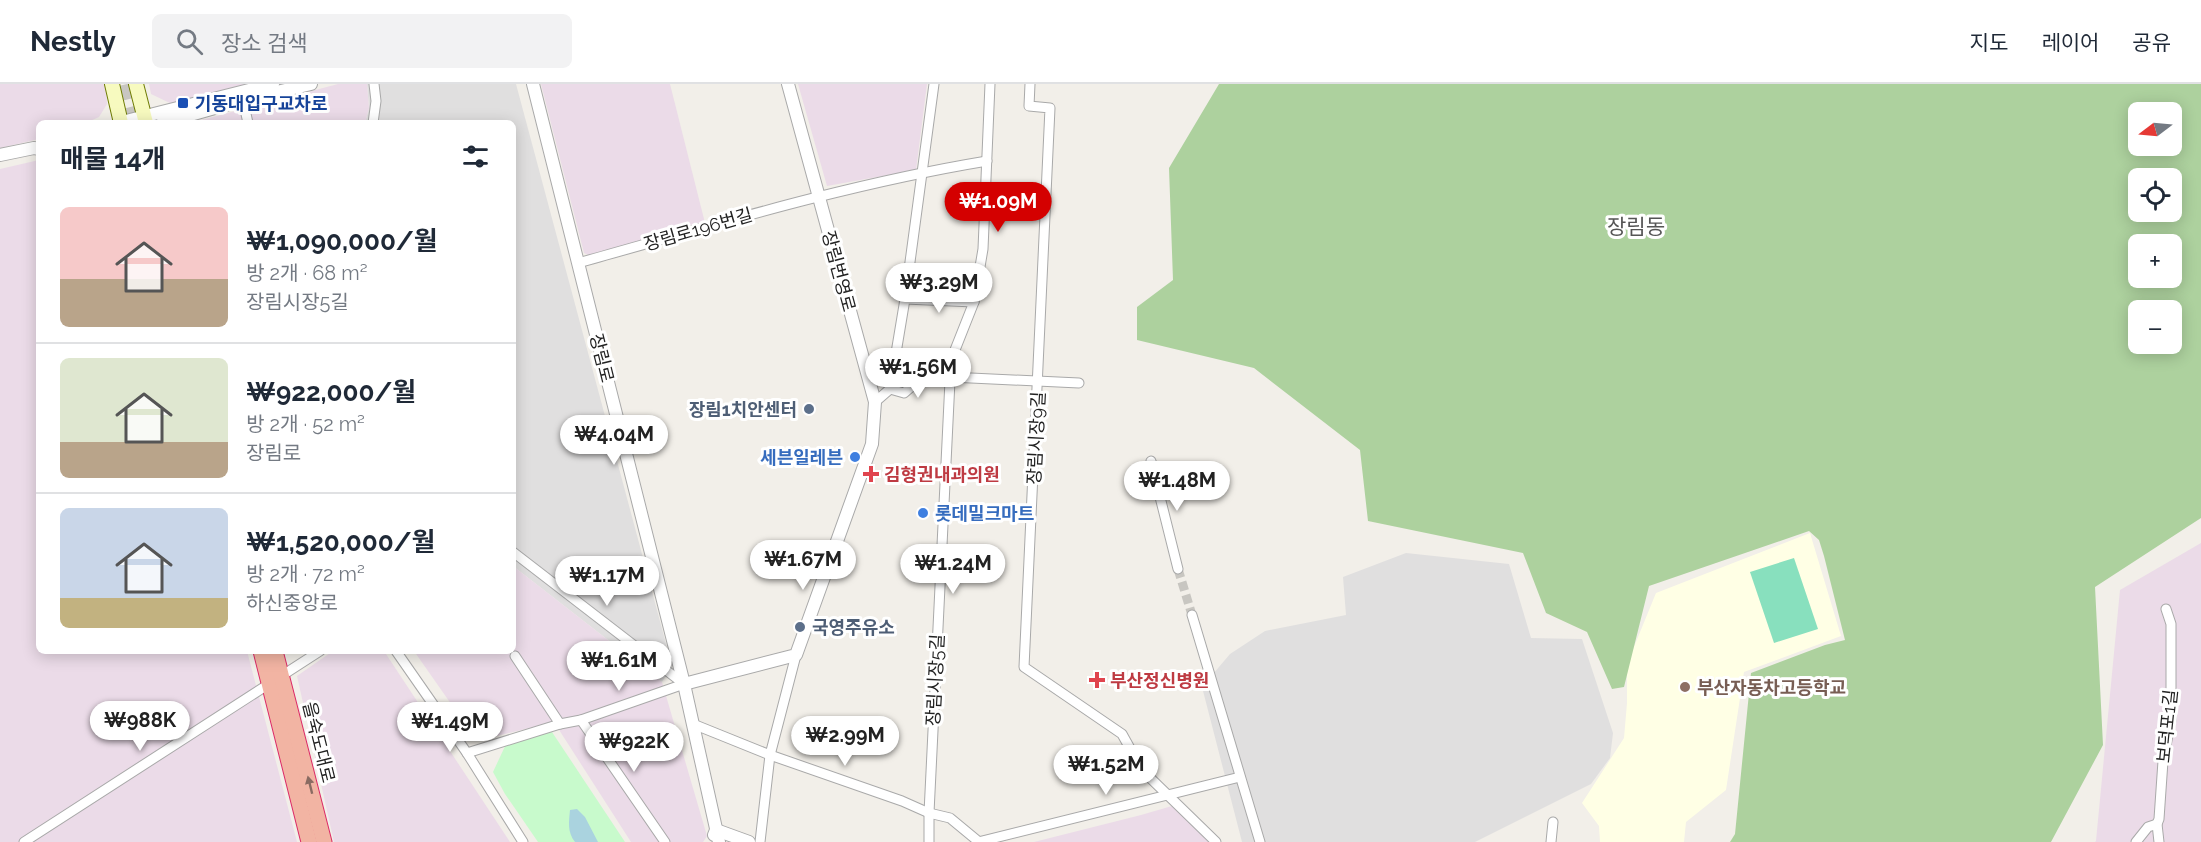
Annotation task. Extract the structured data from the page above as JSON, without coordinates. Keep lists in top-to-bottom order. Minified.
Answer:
{"streets":{"highway":["을숙도대로"],"street":["장림로196번길","장림번영로","장림로","장림시장9길","장림시장5길","보덕포1길"]},"crossings":[["장림로196번길","장림번영로"],["장림로196번길","장림로"],["장림로196번길","장림시장5길"]],"districts":["장림동"],"places":{"transit":["기동대입구교차로"],"other":["장림1치안센터","세븐일레븐","롯데밀크마트","국영주유소","부산자동차고등학교"],"health":["김형권내과의원","부산정신병원"]},"north":"left","page":{"header":"Nestly","search":"장소 검색","nav":["지도","레이어","공유"],"map_buttons":["+","−"],"heading":"매물 14개","price":["₩1.09M","₩3.29M","₩1.56M","₩4.04M","₩1.48M","₩1.67M","₩1.24M","₩1.17M","₩1.61M","₩988K","₩1.49M","₩2.99M","₩922K","₩1.52M"],"list":[{"name":"₩1,090,000/월","note":"방 2개 · 68 m² · 장림시장5길"},{"name":"₩922,000/월","note":"방 2개 · 52 m² · 장림로"},{"name":"₩1,520,000/월","note":"방 2개 · 72 m² · 하신중앙로"}]}}
